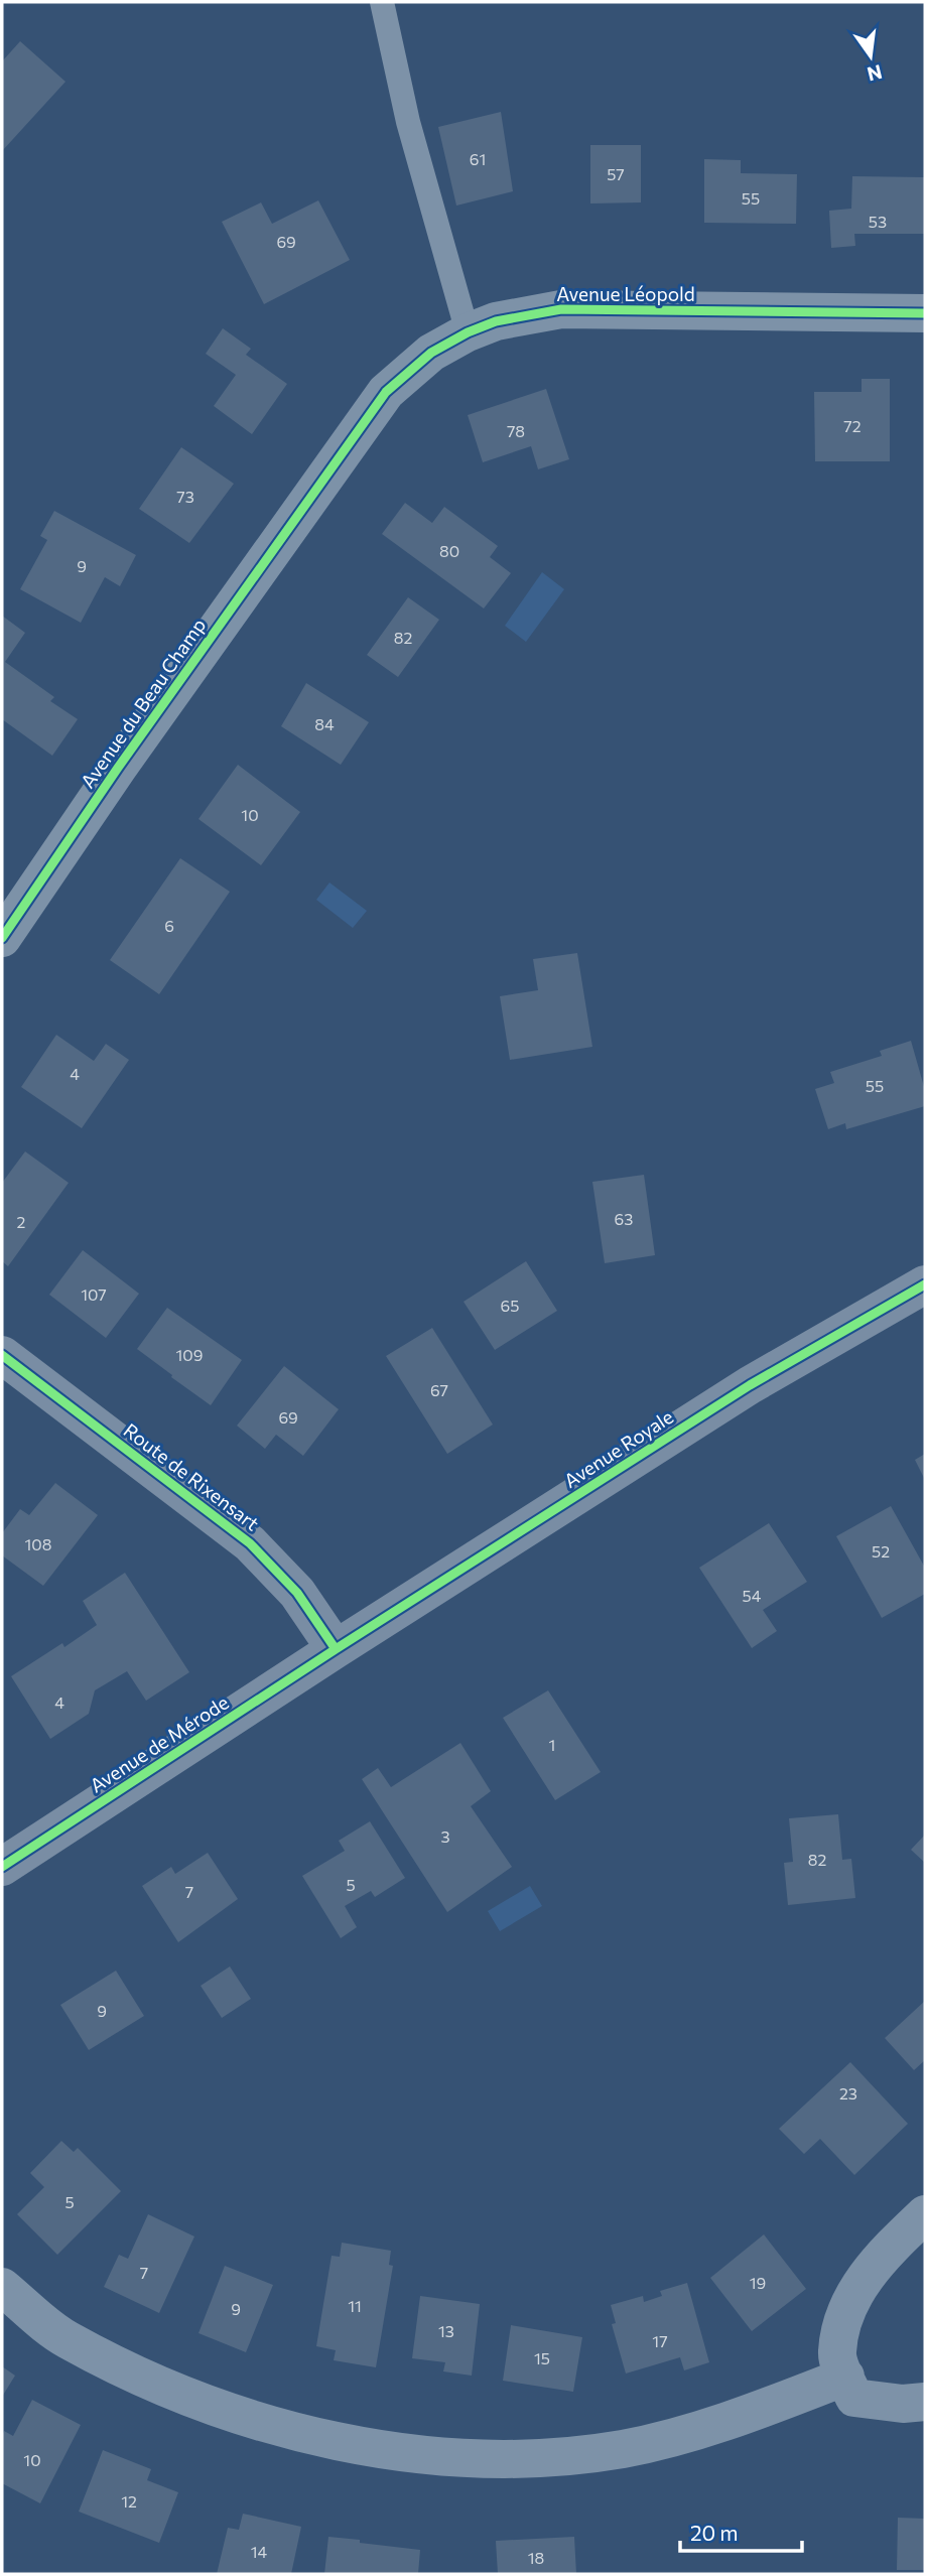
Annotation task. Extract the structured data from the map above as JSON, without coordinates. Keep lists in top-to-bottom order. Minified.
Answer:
{"streets":{"street":["Avenue Léopold","Avenue du Beau Champ","Avenue Royale","Route de Rixensart","Avenue de Mérode"]},"crossings":[["Avenue Léopold","Avenue du Beau Champ"],["Avenue Royale","Route de Rixensart"],["Avenue Royale","Avenue de Mérode"],["Route de Rixensart","Avenue de Mérode"]],"house_numbers":["61","57","55","53","69","72","78","73","80","9","82","84","10","6","4","55","63","2","107","65","109","67","69","108","52","54","4","1","3","82","5","7","9","23","5","7","19","11","9","13","17","15","10","12","14","18"],"scale_bar":"20 m","north":"bottom"}
